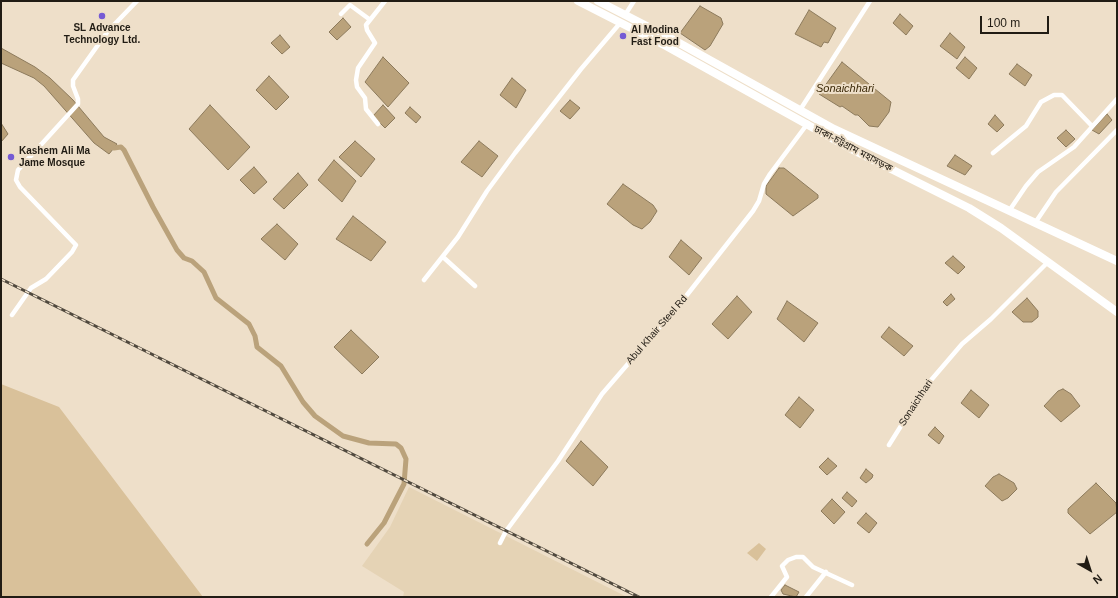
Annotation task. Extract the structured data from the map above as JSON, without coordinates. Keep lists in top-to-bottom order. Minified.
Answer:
{"streets":{"highway":["ঢাকা-চট্টগ্রাম মহাসড়ক"],"street":["Abul Khair Steel Rd","Sonaichhari"]},"crossings":[["ঢাকা-চট্টগ্রাম মহাসড়ক","Abul Khair Steel Rd"],["ঢাকা-চট্টগ্রাম মহাসড়ক","Sonaichhari"]],"water":["Sonaichhari"],"places":["SL Advance Technology Ltd.","Al Modina Fast Food","Kashem Ali Ma Jame Mosque"],"scale_bar":"100 m","north":"bottom right"}
